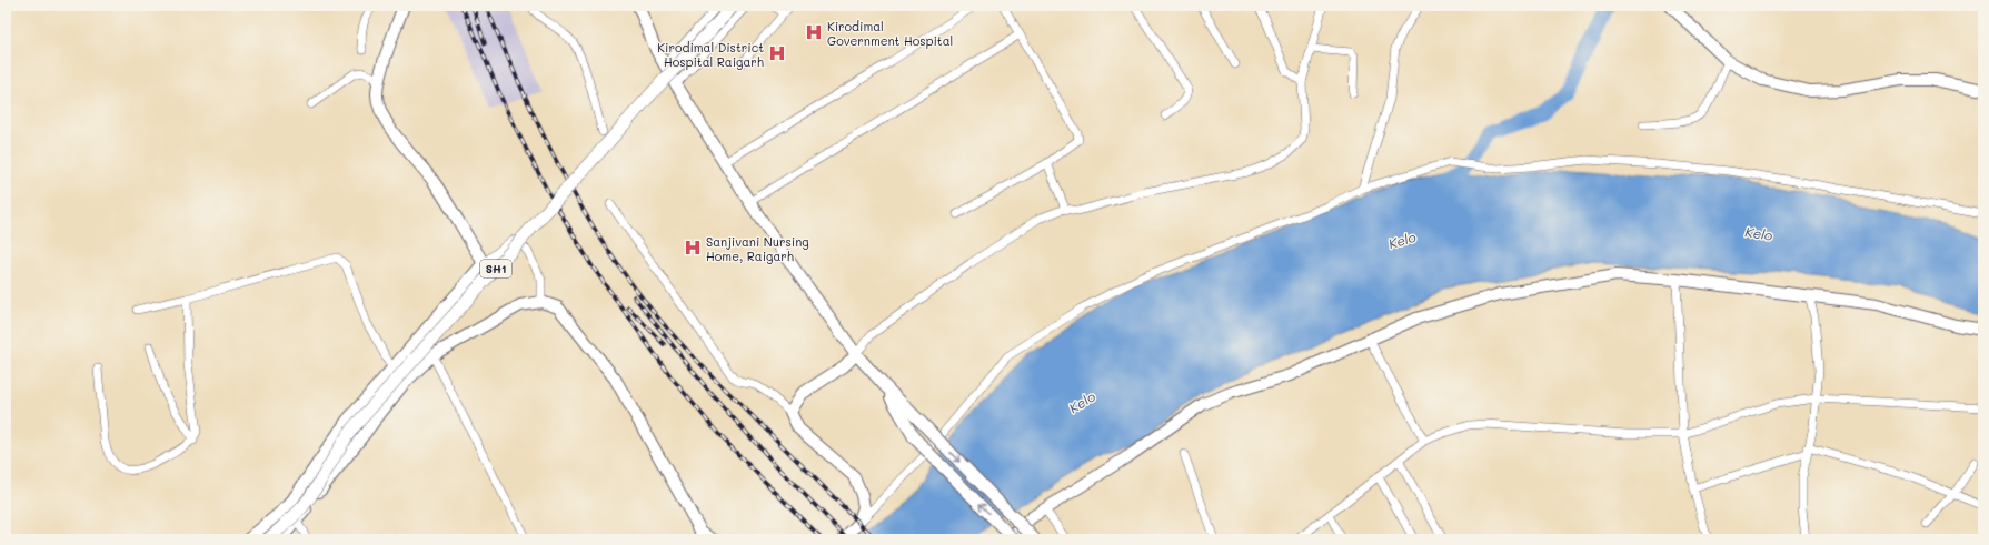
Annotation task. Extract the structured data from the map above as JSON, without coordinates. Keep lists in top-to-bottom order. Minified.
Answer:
{"streets":{"main road":["SH1"]},"water":["Kelo"],"places":{"hospital":["Kirodimal Government Hospital","Kirodimal District Hospital Raigarh","Sanjivani Nursing Home, Raigarh"]}}
